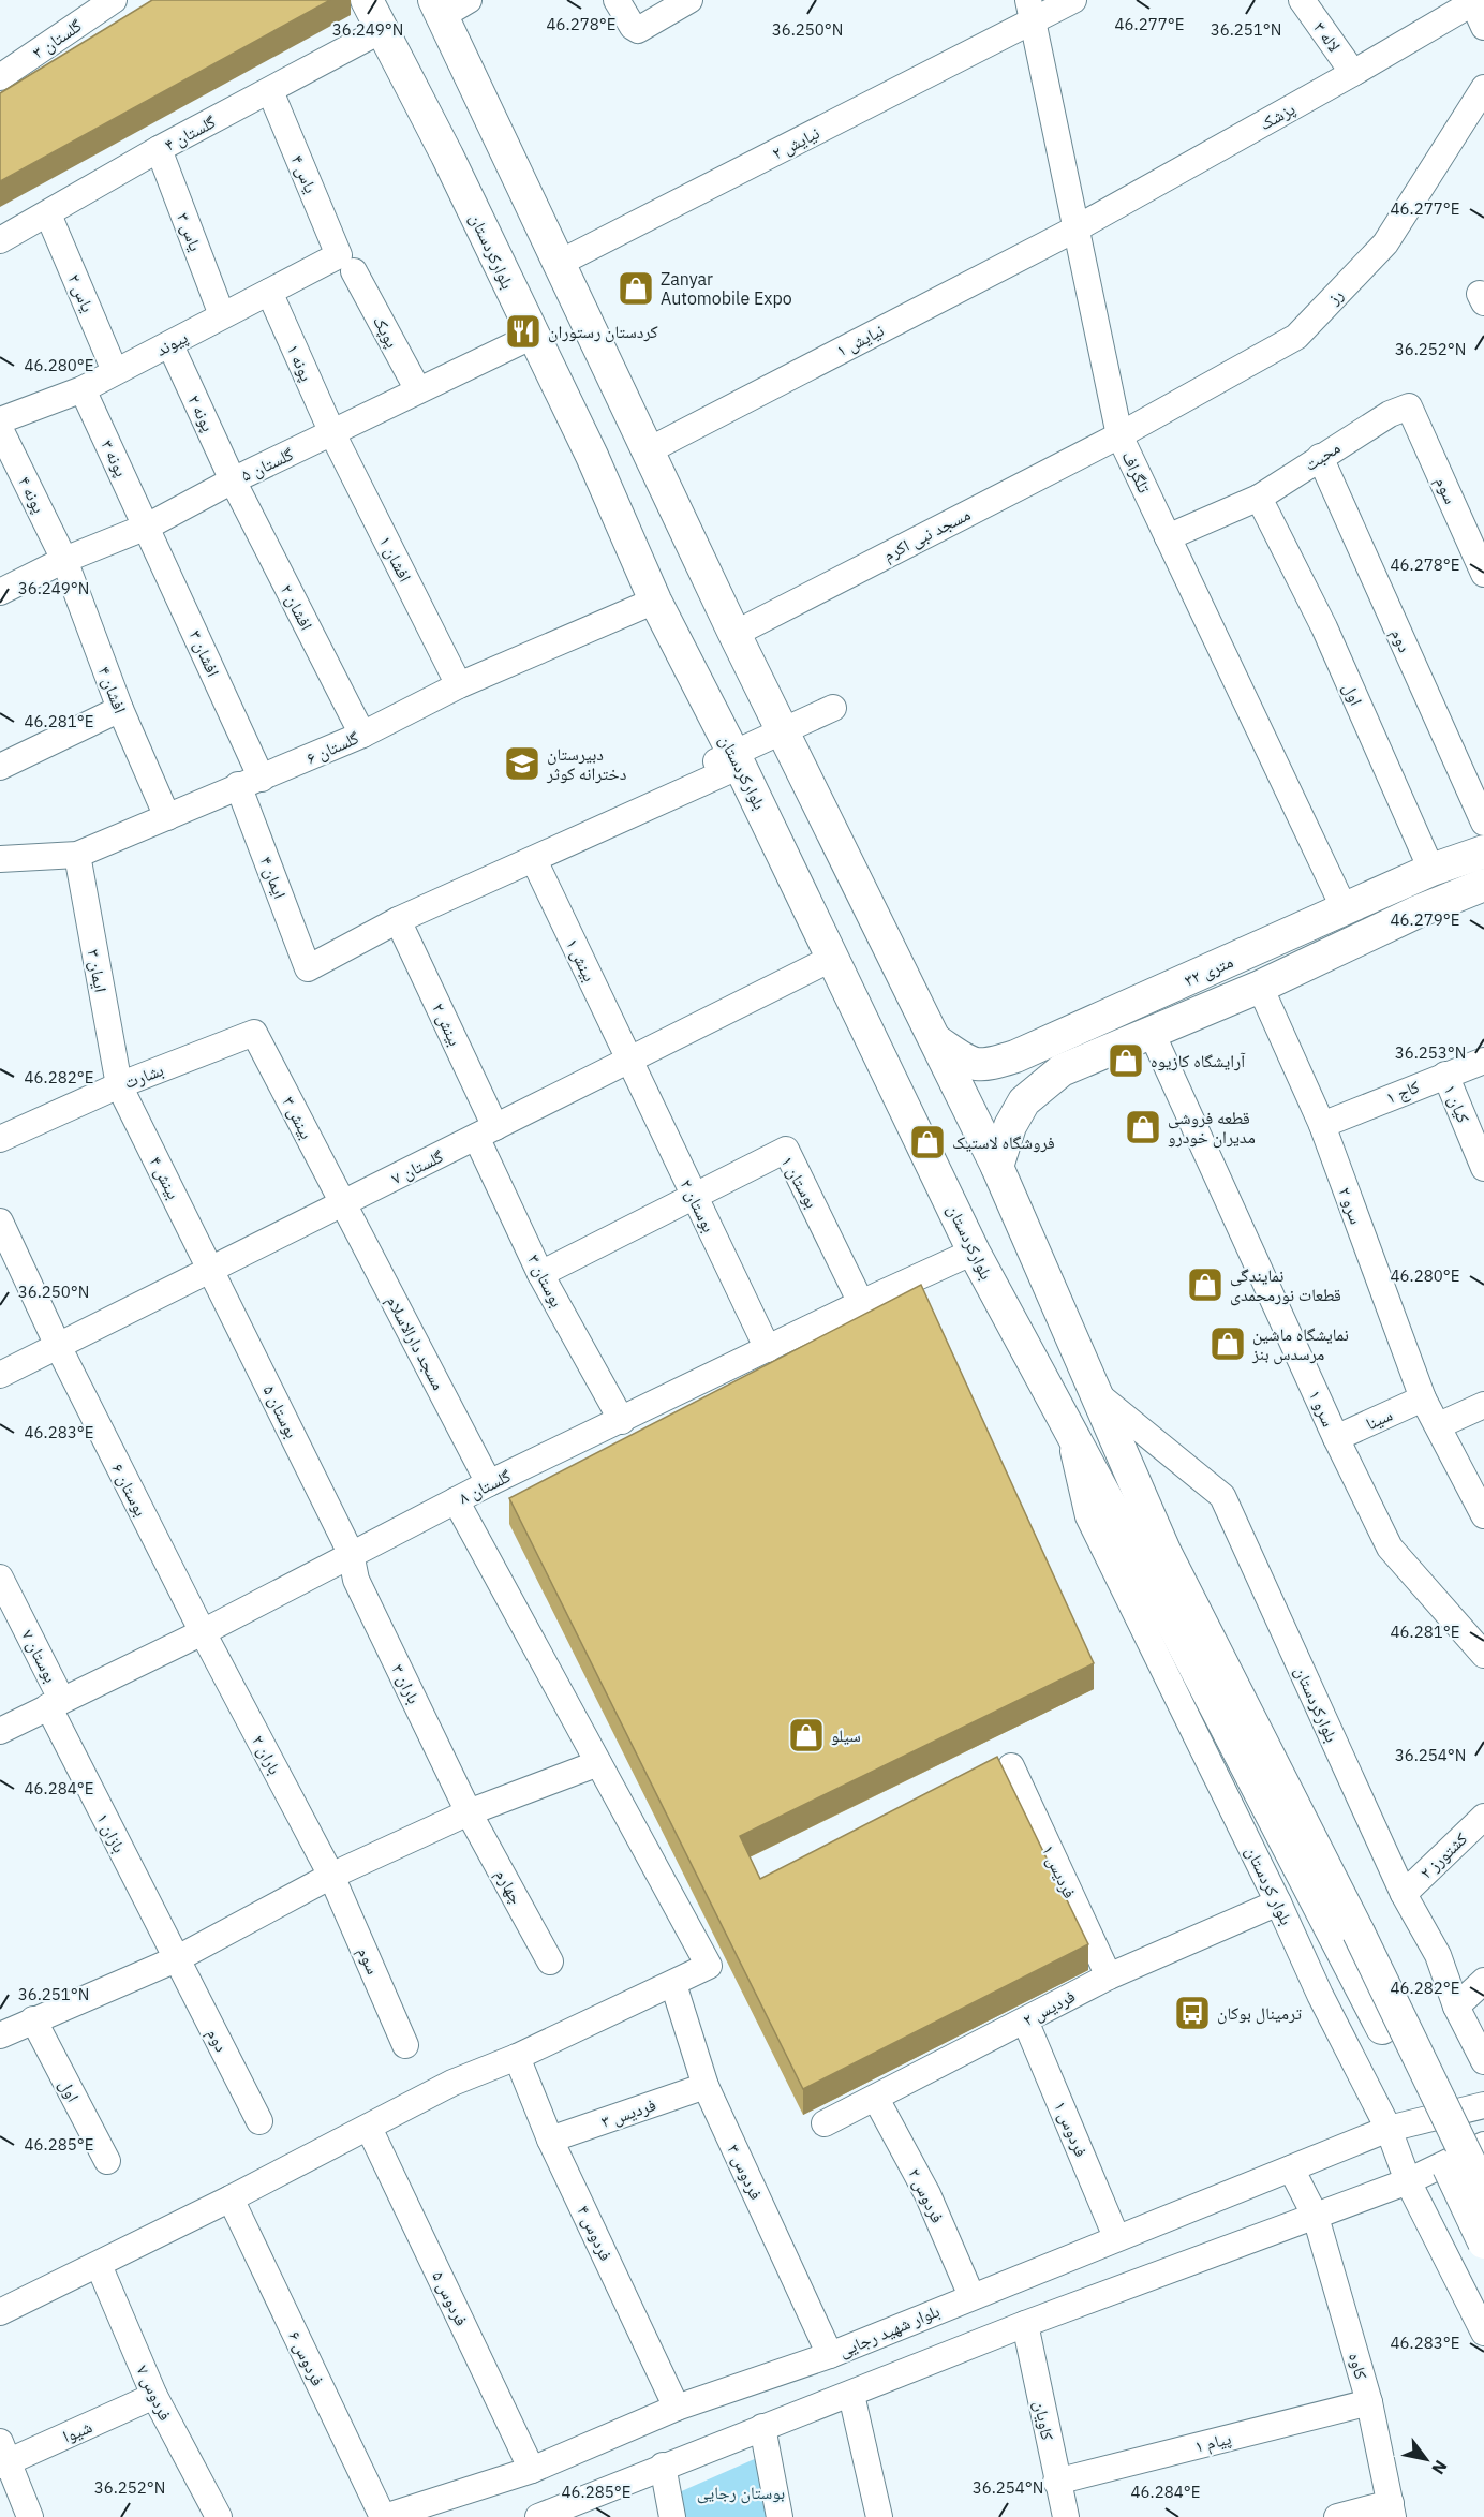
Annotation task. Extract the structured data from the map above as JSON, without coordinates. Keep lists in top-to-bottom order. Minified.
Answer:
{"streets":{"main road":["بلوارکردستان","۳۲ متری"],"street":["لاله ۳","گلستان ۳","پزشک","گلستان ۴","نیایش ۲","یاس ۴","یاس ۳","یاس ۲","رز","پوپک","نیایش ۱","پیوند","پونه ۱","پونه ۲","محبت","پونه ۳","گلستان ۵","تلگراف","سوم","پونه ۴","مسجد نبی اکرم","افشان ۱","افشان ۲","دوم","افشان ۳","افشان ۴","اول","گلستان ۶","ایمان ۴","بینش ۱","ایمان ۳","بینش ۲","بشارت","کاج ۱","کیان ۱","بینش ۳","گلستان ۷","بینش ۴","بوستان ۱","بوستان ۲","سرو ۲","بوستان ۳","مسجد دارالاسلام","سرو ۱","بوستان ۵","سینا","گلستان ۸","بوستان ۶","بوستان ۷","باران ۳","باران ۲","بازان ۱","کشتورز ۲","فردیس ۱","بلوار کردستان","چهارم","فردیس ۲","فردیس ۳","فردوس ۱","فردوس ۳","فردوس ۲","فردوس ۴","فردوس ۵","بلوار شهید رجایی","فردوس ۶","کاوه","فردوس ۷","کاویان","شیوا","پیام ۱"]},"crossings":[["لاله ۳","پزشک"],["پزشک","نیایش ۱"],["پزشک","تلگراف"],["گلستان ۴","یاس ۴"],["گلستان ۴","یاس ۳"],["گلستان ۴","بلوارکردستان"],["گلستان ۴","یاس ۲"],["نیایش ۲","بلوارکردستان"],["نیایش ۲","تلگراف"],["یاس ۴","پوپک"],["یاس ۴","پیوند"],["یاس ۳","پیوند"],["بلوارکردستان","نیایش ۱"],["بلوارکردستان","گلستان ۵"],["بلوارکردستان","مسجد نبی اکرم"],["بلوارکردستان","گلستان ۶"],["بلوارکردستان","۳۲ متری"],["بلوارکردستان","گلستان ۷"],["بلوارکردستان","گلستان ۸"],["بلوارکردستان","کشتورز ۲"],["بلوارکردستان","بلوار کردستان"],["یاس ۲","پیوند"],["رز","تلگراف"],["رز","مسجد نبی اکرم"],["پوپک","پیوند"],["پوپک","گلستان ۵"],["نیایش ۱","تلگراف"],["پیوند","پونه ۱"],["پیوند","پونه ۲"],["پیوند","پونه ۳"],["پونه ۱","گلستان ۵"],["پونه ۱","افشان ۱"],["پونه ۲","گلستان ۵"],["پونه ۲","افشان ۲"],["محبت","تلگراف"],["محبت","سوم"],["محبت","دوم"],["محبت","اول"],["پونه ۳","گلستان ۵"],["پونه ۳","افشان ۳"],["گلستان ۵","پونه ۴"],["گلستان ۵","افشان ۱"],["گلستان ۵","افشان ۲"],["گلستان ۵","افشان ۳"],["گلستان ۵","افشان ۴"],["تلگراف","مسجد نبی اکرم"],["تلگراف","۳۲ متری"],["سوم","باران ۲"],["پونه ۴","افشان ۴"],["افشان ۱","گلستان ۶"],["افشان ۲","گلستان ۶"],["دوم","بازان ۱"],["افشان ۳","گلستان ۶"],["افشان ۳","ایمان ۴"],["افشان ۴","گلستان ۶"],["اول","۳۲ متری"],["گلستان ۶","ایمان ۴"],["گلستان ۶","ایمان ۳"],["ایمان ۴","بینش ۲"],["بینش ۱","گلستان ۷"],["بینش ۱","بوستان ۲"],["ایمان ۳","بشارت"],["ایمان ۳","بینش ۴"],["۳۲ متری","سرو ۲"],["۳۲ متری","سرو ۱"],["بینش ۲","گلستان ۷"],["بینش ۲","بوستان ۳"],["بشارت","بینش ۳"],["بشارت","بینش ۴"],["کاج ۱","کیان ۱"],["کاج ۱","سرو ۲"],["بینش ۳","گلستان ۷"],["بینش ۳","مسجد دارالاسلام"],["گلستان ۷","بینش ۴"],["گلستان ۷","بوستان ۲"],["گلستان ۷","بوستان ۳"],["گلستان ۷","مسجد دارالاسلام"],["گلستان ۷","بوستان ۵"],["گلستان ۷","بوستان ۶"],["بینش ۴","بوستان ۵"],["بوستان ۱","بوستان ۲"],["بوستان ۱","گلستان ۸"],["بوستان ۲","گلستان ۸"],["سرو ۲","سینا"],["بوستان ۳","گلستان ۸"],["مسجد دارالاسلام","گلستان ۸"],["سرو ۱","سینا"],["بوستان ۵","گلستان ۸"],["بوستان ۵","باران ۳"],["گلستان ۸","بوستان ۶"],["گلستان ۸","بوستان ۷"],["گلستان ۸","باران ۳"],["گلستان ۸","باران ۲"],["گلستان ۸","بازان ۱"],["بوستان ۶","باران ۲"],["بوستان ۷","بازان ۱"],["باران ۳","چهارم"],["فردیس ۱","فردیس ۲"],["بلوار کردستان","فردیس ۲"],["بلوار کردستان","بلوار شهید رجایی"],["فردیس ۲","فردوس ۱"],["فردیس ۲","فردوس ۲"],["فردیس ۳","فردوس ۳"],["فردیس ۳","فردوس ۴"],["فردوس ۱","بلوار شهید رجایی"],["فردوس ۳","بلوار شهید رجایی"],["فردوس ۲","بلوار شهید رجایی"],["فردوس ۴","بلوار شهید رجایی"],["فردوس ۵","بلوار شهید رجایی"],["بلوار شهید رجایی","فردوس ۶"],["بلوار شهید رجایی","کاوه"],["کاوه","پیام ۱"],["فردوس ۷","شیوا"],["کاویان","پیام ۱"]],"parks":["بوستان رجایی"],"places":{"shop":["Zanyar Automobile Expo","آرایشگاه کازیوه","قطعه فروشی مدیران خودرو","فروشگاه لاستیک","نمایندگی قطعات نورمحمدی","نمایشگاه ماشین مرسدس بنز","سیلو"],"restaurant":["کردستان رستوران"],"school or university":["دبیرستان دخترانه کوثر"],"bus stop":["ترمینال بوکان"]},"north":"bottom right","coordinates":["46.278°E","46.277°E","36.249°N","36.250°N","36.251°N","36.252°N","46.280°E","46.281°E","46.279°E","36.253°N","46.282°E","46.283°E","36.254°N","46.284°E","46.285°E"]}
